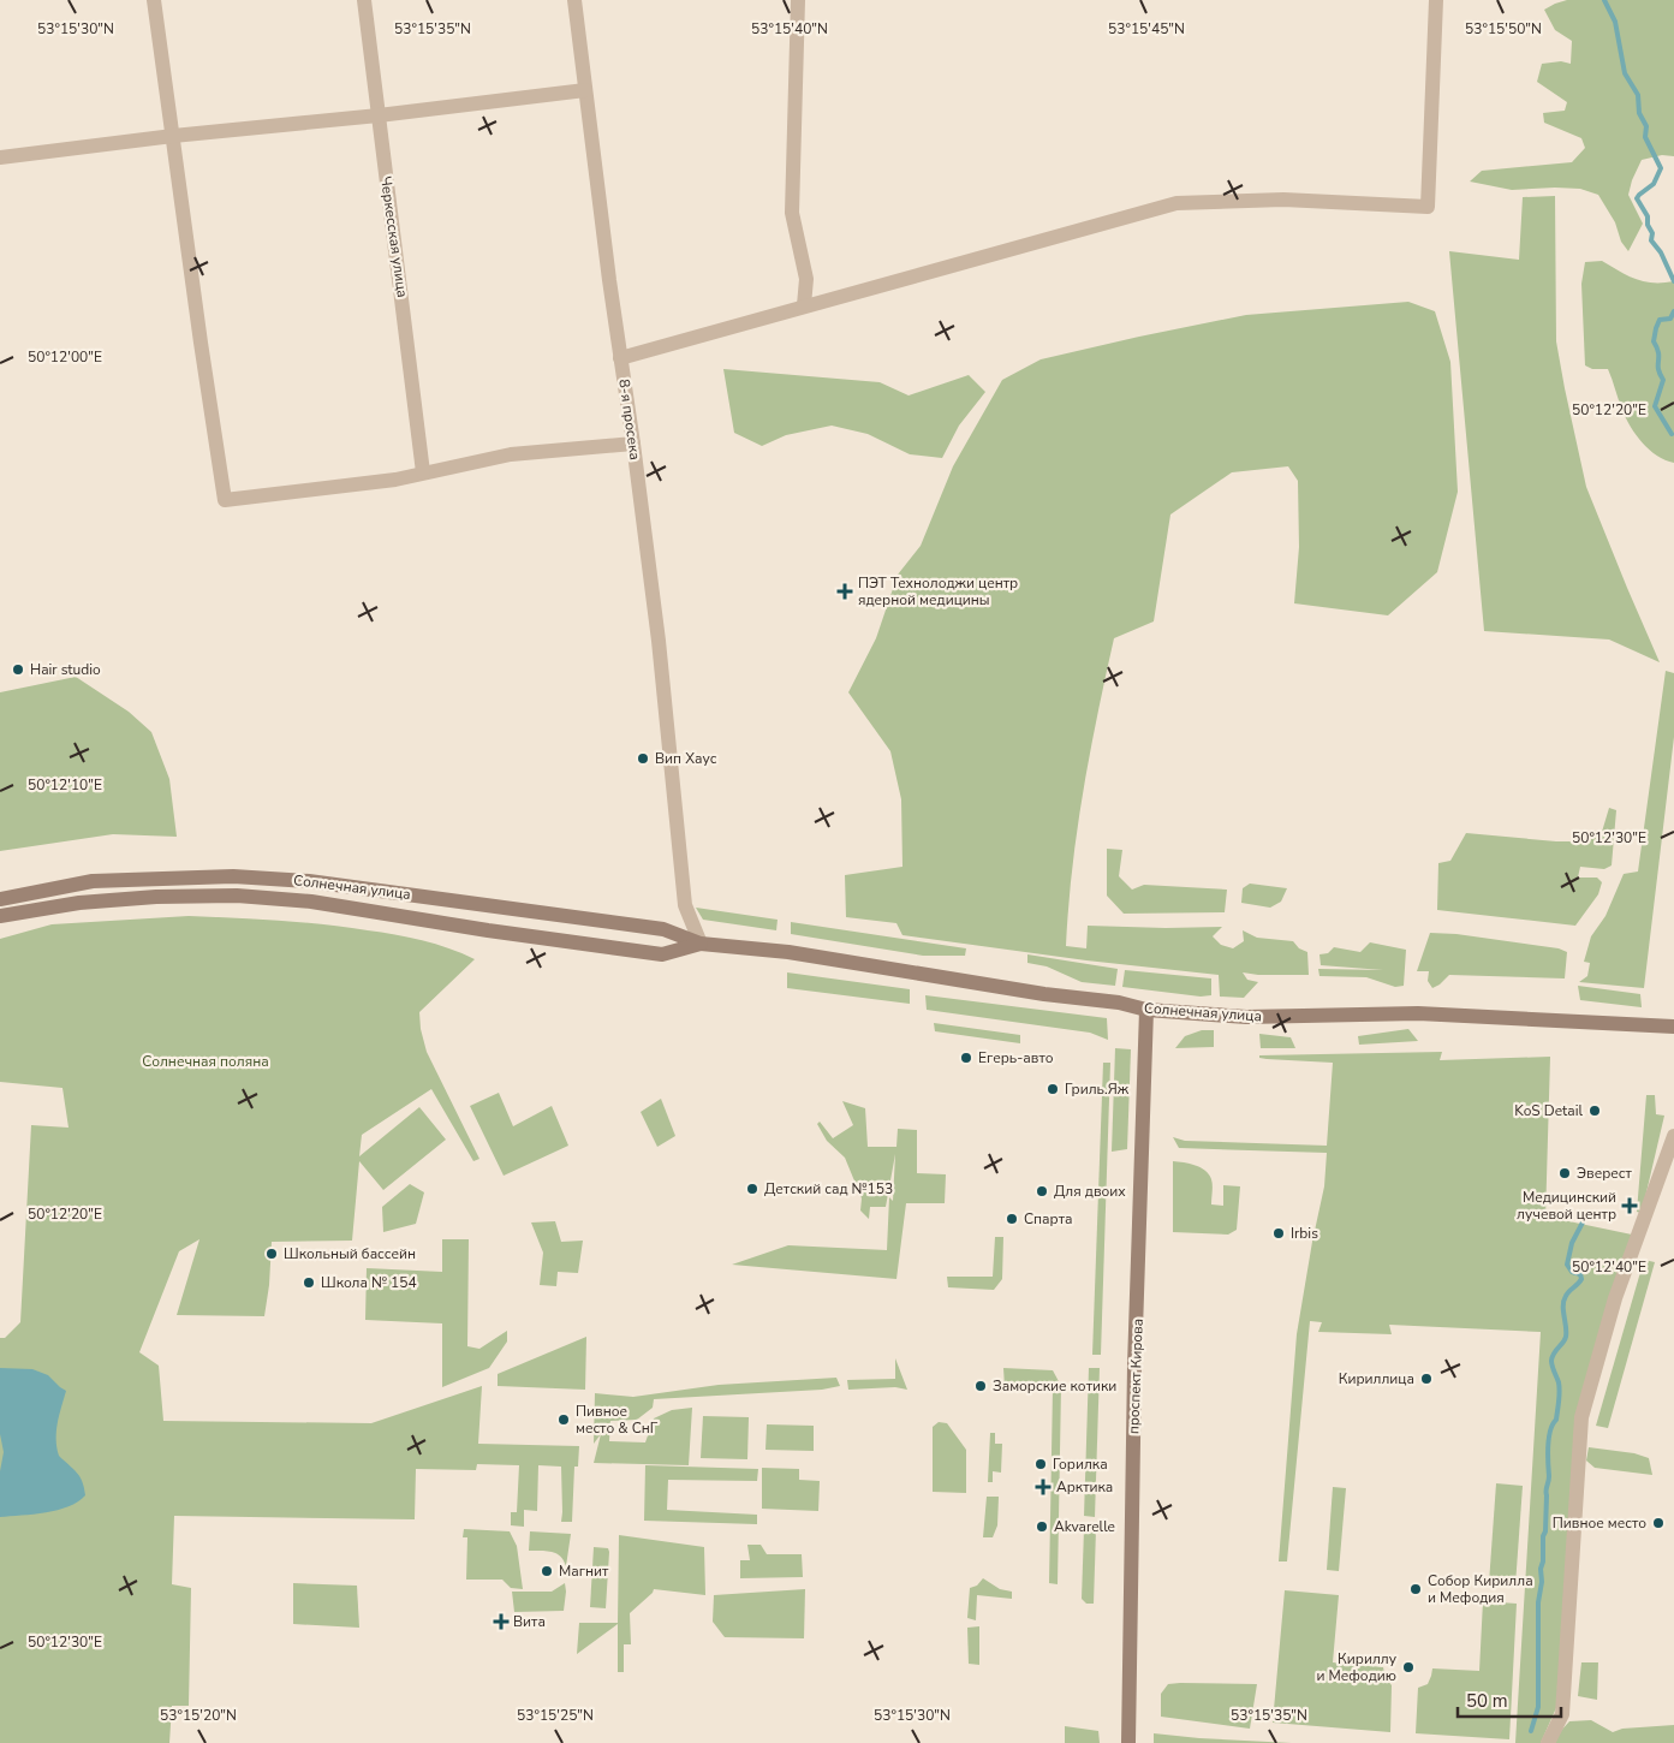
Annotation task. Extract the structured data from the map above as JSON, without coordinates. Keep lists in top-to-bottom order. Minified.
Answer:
{"streets":{"main road":["Солнечная улица","проспект Кирова"],"street":["Черкесская улица","8-я просека"]},"crossings":[["8-я просека","Солнечная улица"],["Солнечная улица","проспект Кирова"]],"parks":["Солнечная поляна"],"places":{"health":["ПЭТ Технолоджи центр ядерной медицины","Медицинский лучевой центр","Арктика","Вита"],"other":["Hair studio","Вип Хаус","Егерь-авто","Гриль.Яж","KoS Detail","Эверест","Детский сад №153","Для двоих","Спарта","Irbis","Школьный бассейн","Школа № 154","Кириллица","Заморские котики","Пивное место & СнГ","Горилка","Пивное место","Akvarelle","Магнит","Собор Кирилла и Мефодия","Кириллу и Мефодию"]},"scale_bar":"50 m","coordinates":["53°15'40\"N","53°15'30\"N","53°15'35\"N","53°15'45\"N","53°15'50\"N","50°12'00\"E","50°12'20\"E","50°12'10\"E","50°12'30\"E","50°12'40\"E","53°15'20\"N","53°15'25\"N"]}
